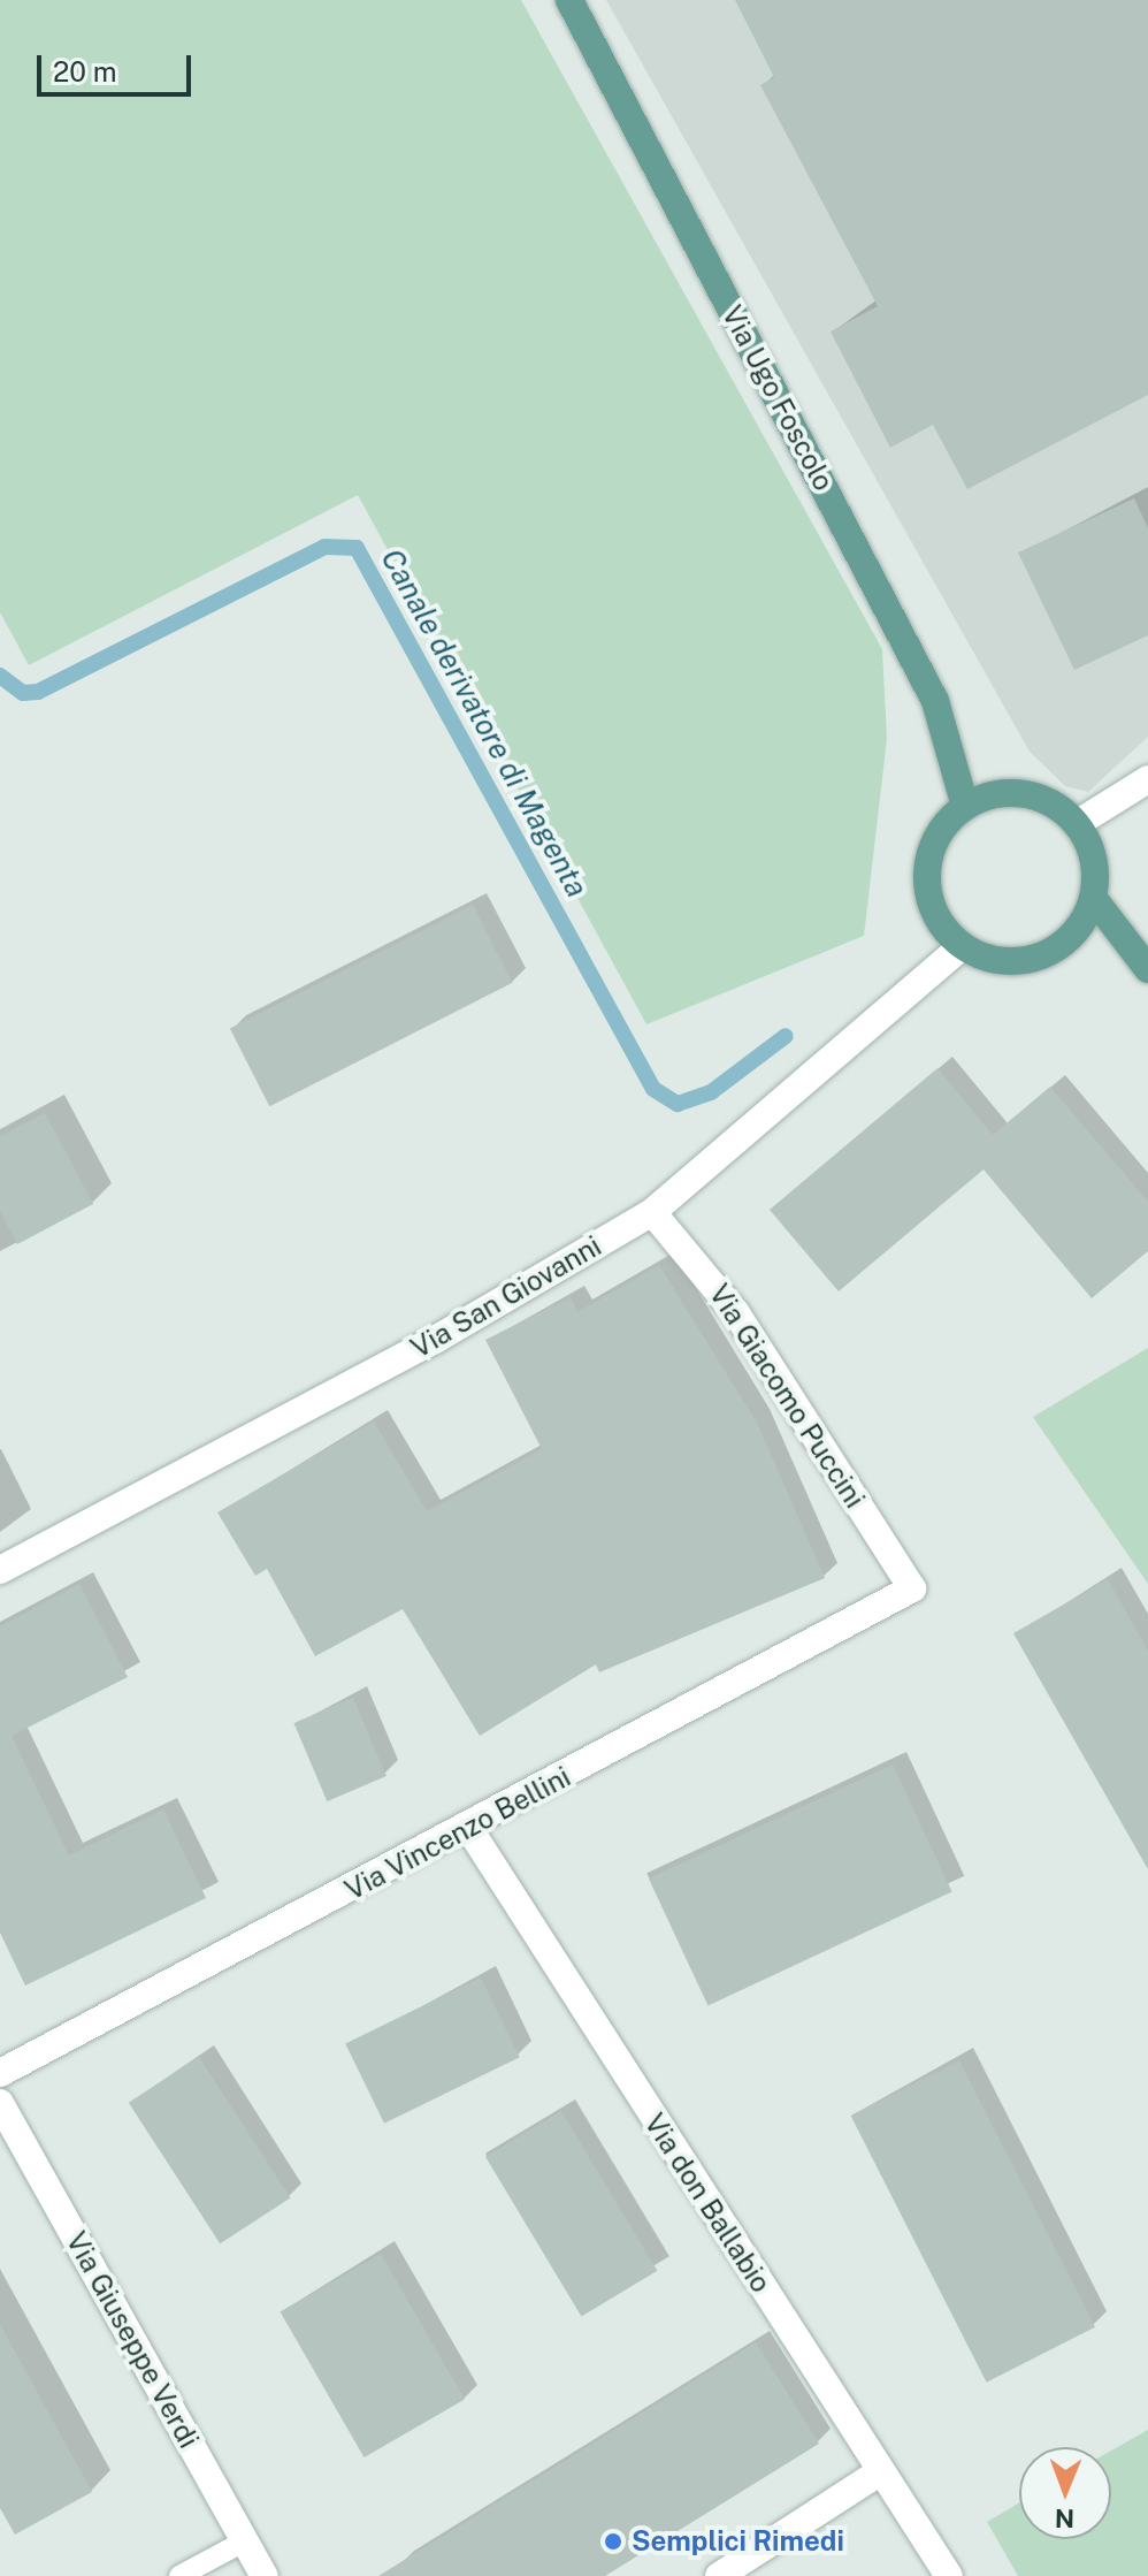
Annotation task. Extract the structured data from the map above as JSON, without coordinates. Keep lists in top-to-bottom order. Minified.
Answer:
{"streets":{"main road":["Via Ugo Foscolo"],"street":["Via San Giovanni","Via Giacomo Puccini","Via Vincenzo Bellini","Via don Ballabio","Via Giuseppe Verdi"]},"crossings":[["Via Ugo Foscolo","Via San Giovanni"],["Via San Giovanni","Via Giacomo Puccini"],["Via Giacomo Puccini","Via Vincenzo Bellini"],["Via Vincenzo Bellini","Via don Ballabio"]],"water":["Canale derivatore di Magenta"],"places":["Semplici Rimedi"],"scale_bar":"20 m","north":"bottom"}
